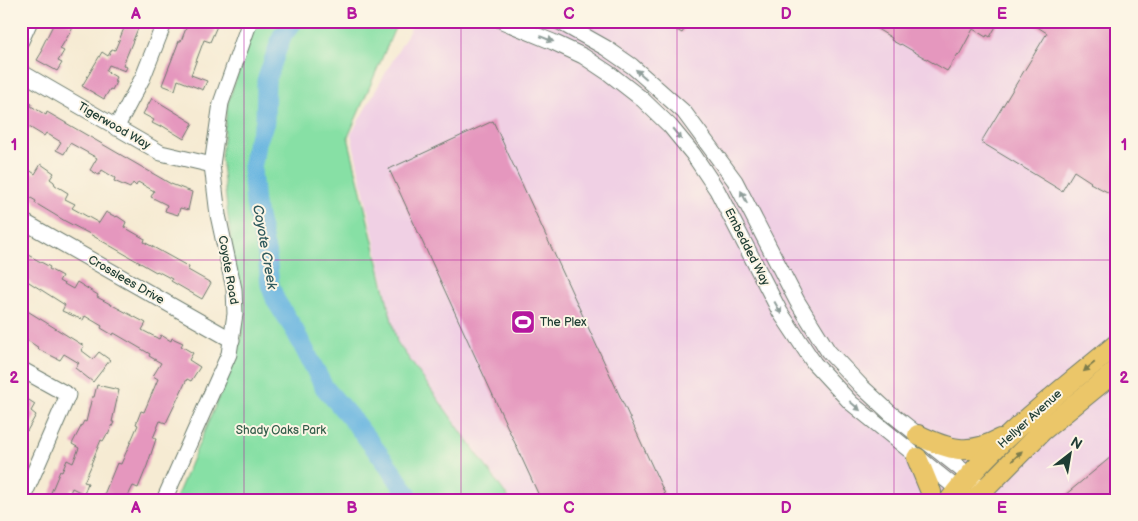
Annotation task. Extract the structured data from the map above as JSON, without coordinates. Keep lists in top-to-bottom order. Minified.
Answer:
{"streets":{"main road":["Hellyer Avenue"],"street":["Tigerwood Way","Embedded Way","Coyote Road","Crosslees Drive"]},"crossings":[["Tigerwood Way","Coyote Road"],["Embedded Way","Hellyer Avenue"],["Coyote Road","Crosslees Drive"]],"water":["Coyote Creek"],"parks":["Shady Oaks Park"],"places":{"sports":["The Plex"]},"north":"top right","grid":{"columns":["A","B","C","D","E"],"rows":["1","2"]}}
